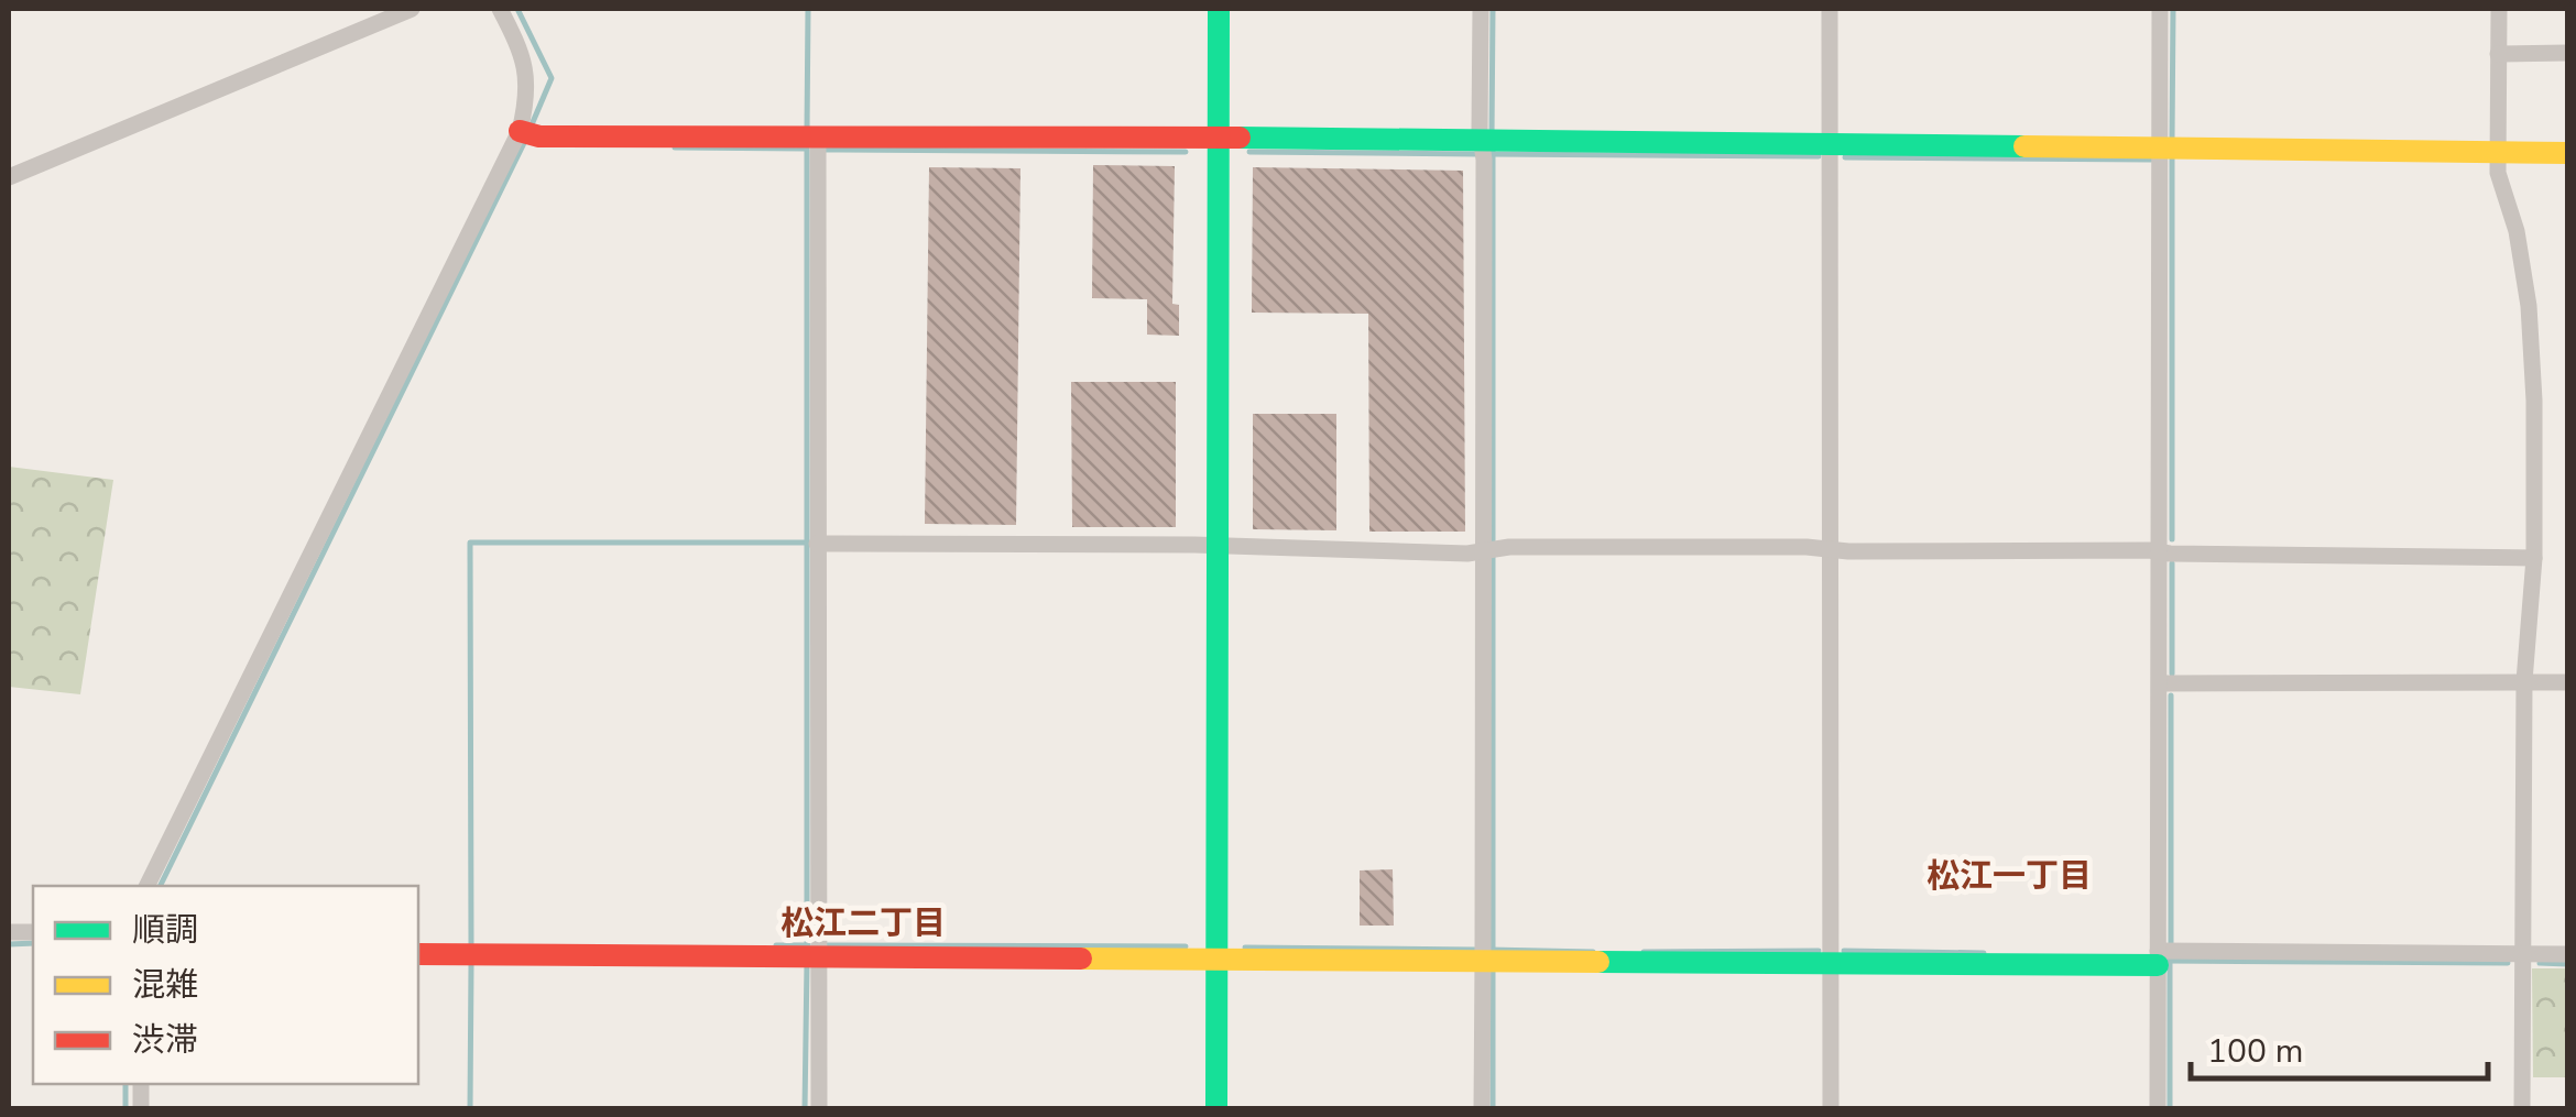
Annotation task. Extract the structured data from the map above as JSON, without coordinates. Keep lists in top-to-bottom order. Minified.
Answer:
{"districts":["松江一丁目","松江二丁目"],"legend":["順調","混雑","渋滞"],"scale_bar":"100 m"}
